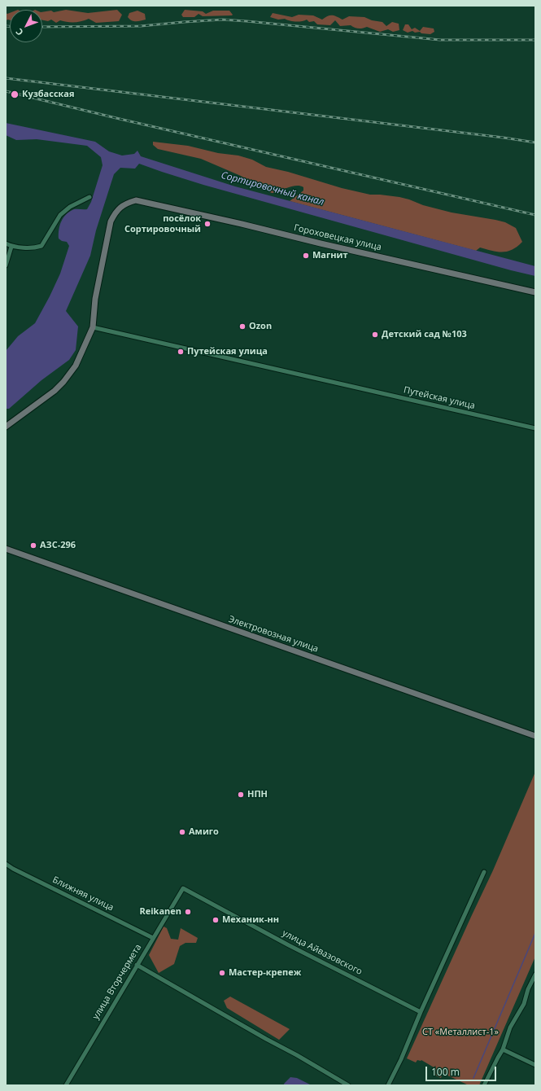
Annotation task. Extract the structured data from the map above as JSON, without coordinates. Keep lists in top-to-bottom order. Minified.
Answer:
{"streets":{"street":["Гороховецкая улица","Путейская улица","Электровозная улица","Ближняя улица","улица Айвазовского","улица Вторчермета"]},"crossings":[["Гороховецкая улица","Путейская улица"],["Ближняя улица","улица Вторчермета"],["улица Айвазовского","улица Вторчермета"]],"water":["Сортировочный канал"],"parks":["СТ «Металлист-1»"],"places":["Кузбасская","посёлок Сортировочный","Магнит","Ozon","Детский сад №103","Путейская улица","АЗС-296","НПН","Амиго","Reikanen","Механик-нн","Мастер-крепеж"],"scale_bar":"100 m","north":"bottom left"}
